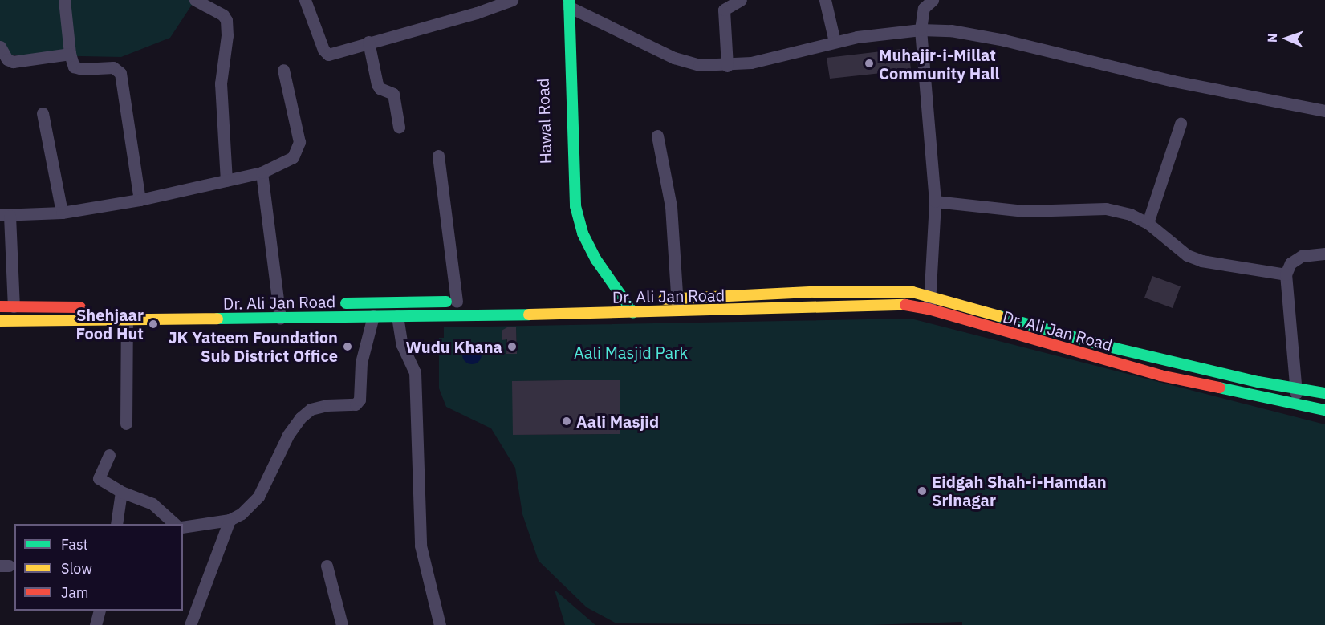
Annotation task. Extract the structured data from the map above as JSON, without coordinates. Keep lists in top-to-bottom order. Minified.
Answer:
{"streets":{"main road":["Hawal Road","Dr. Ali Jan Road"]},"crossings":[["Hawal Road","Dr. Ali Jan Road"]],"parks":["Aali Masjid Park"],"places":["Muhajir-i-Millat Community Hall","Shehjaar Food Hut","JK Yateem Foundation Sub District Office","Wudu Khana","Aali Masjid","Eidgah Shah-i-Hamdan Srinagar"],"legend":["Fast","Slow","Jam"],"north":"left"}
